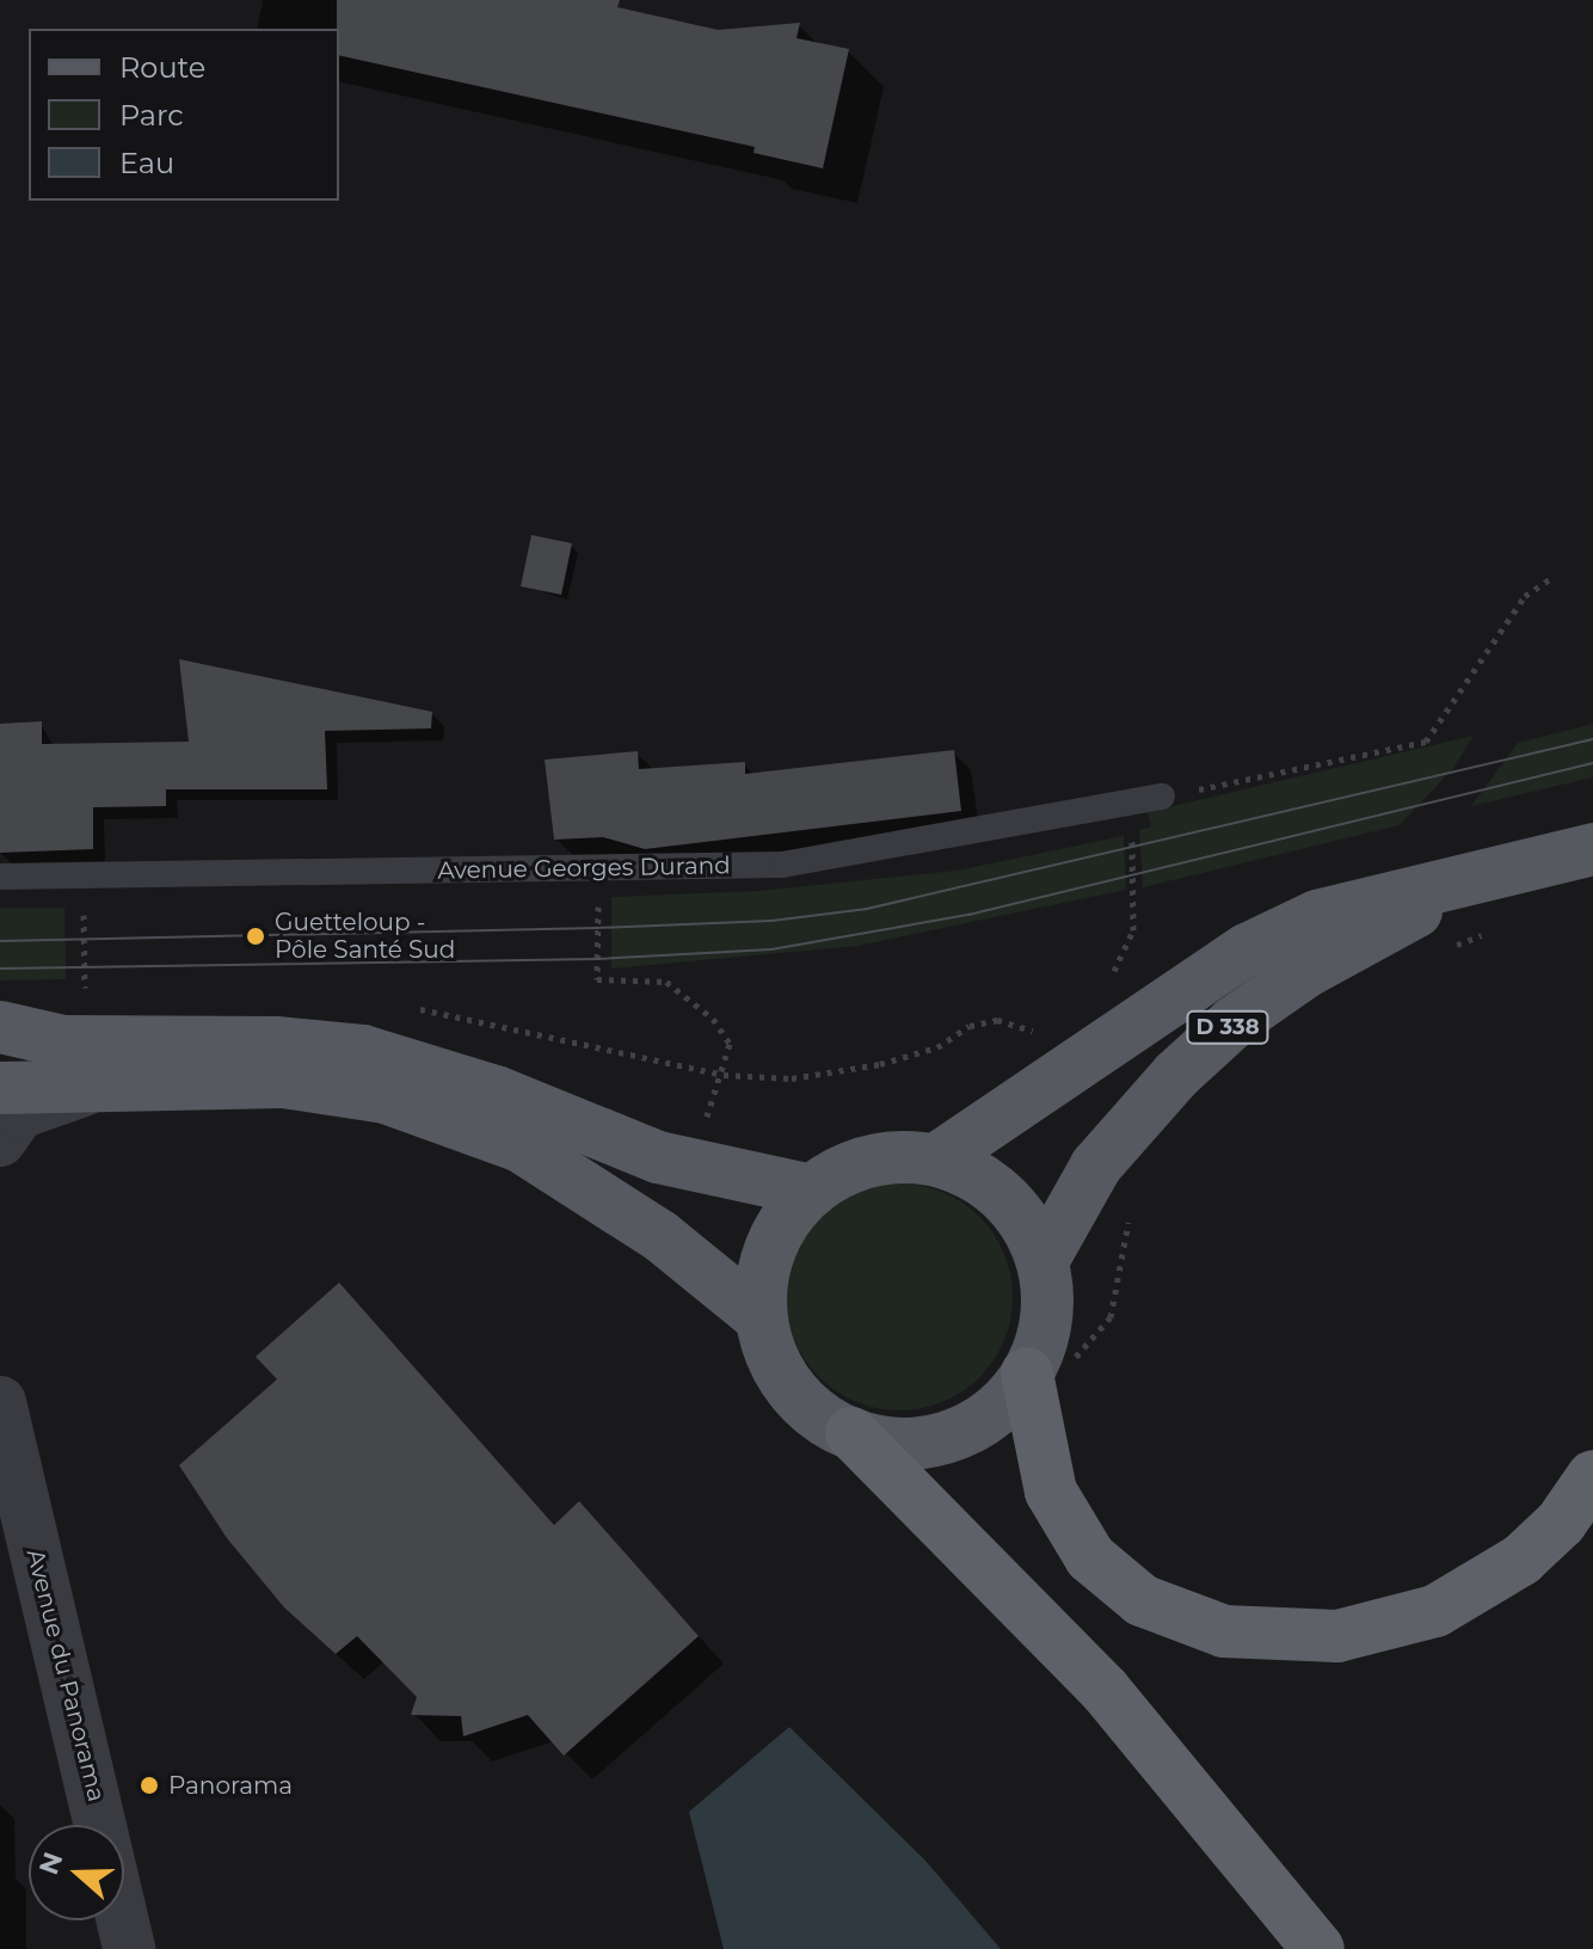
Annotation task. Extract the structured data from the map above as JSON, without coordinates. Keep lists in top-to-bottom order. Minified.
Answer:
{"streets":{"main road":["D 338"],"street":["Avenue du Panorama"],"lane":["Avenue Georges Durand"]},"places":["Guetteloup - Pôle Santé Sud","Panorama"],"legend":["Route","Parc","Eau"],"north":"left"}
